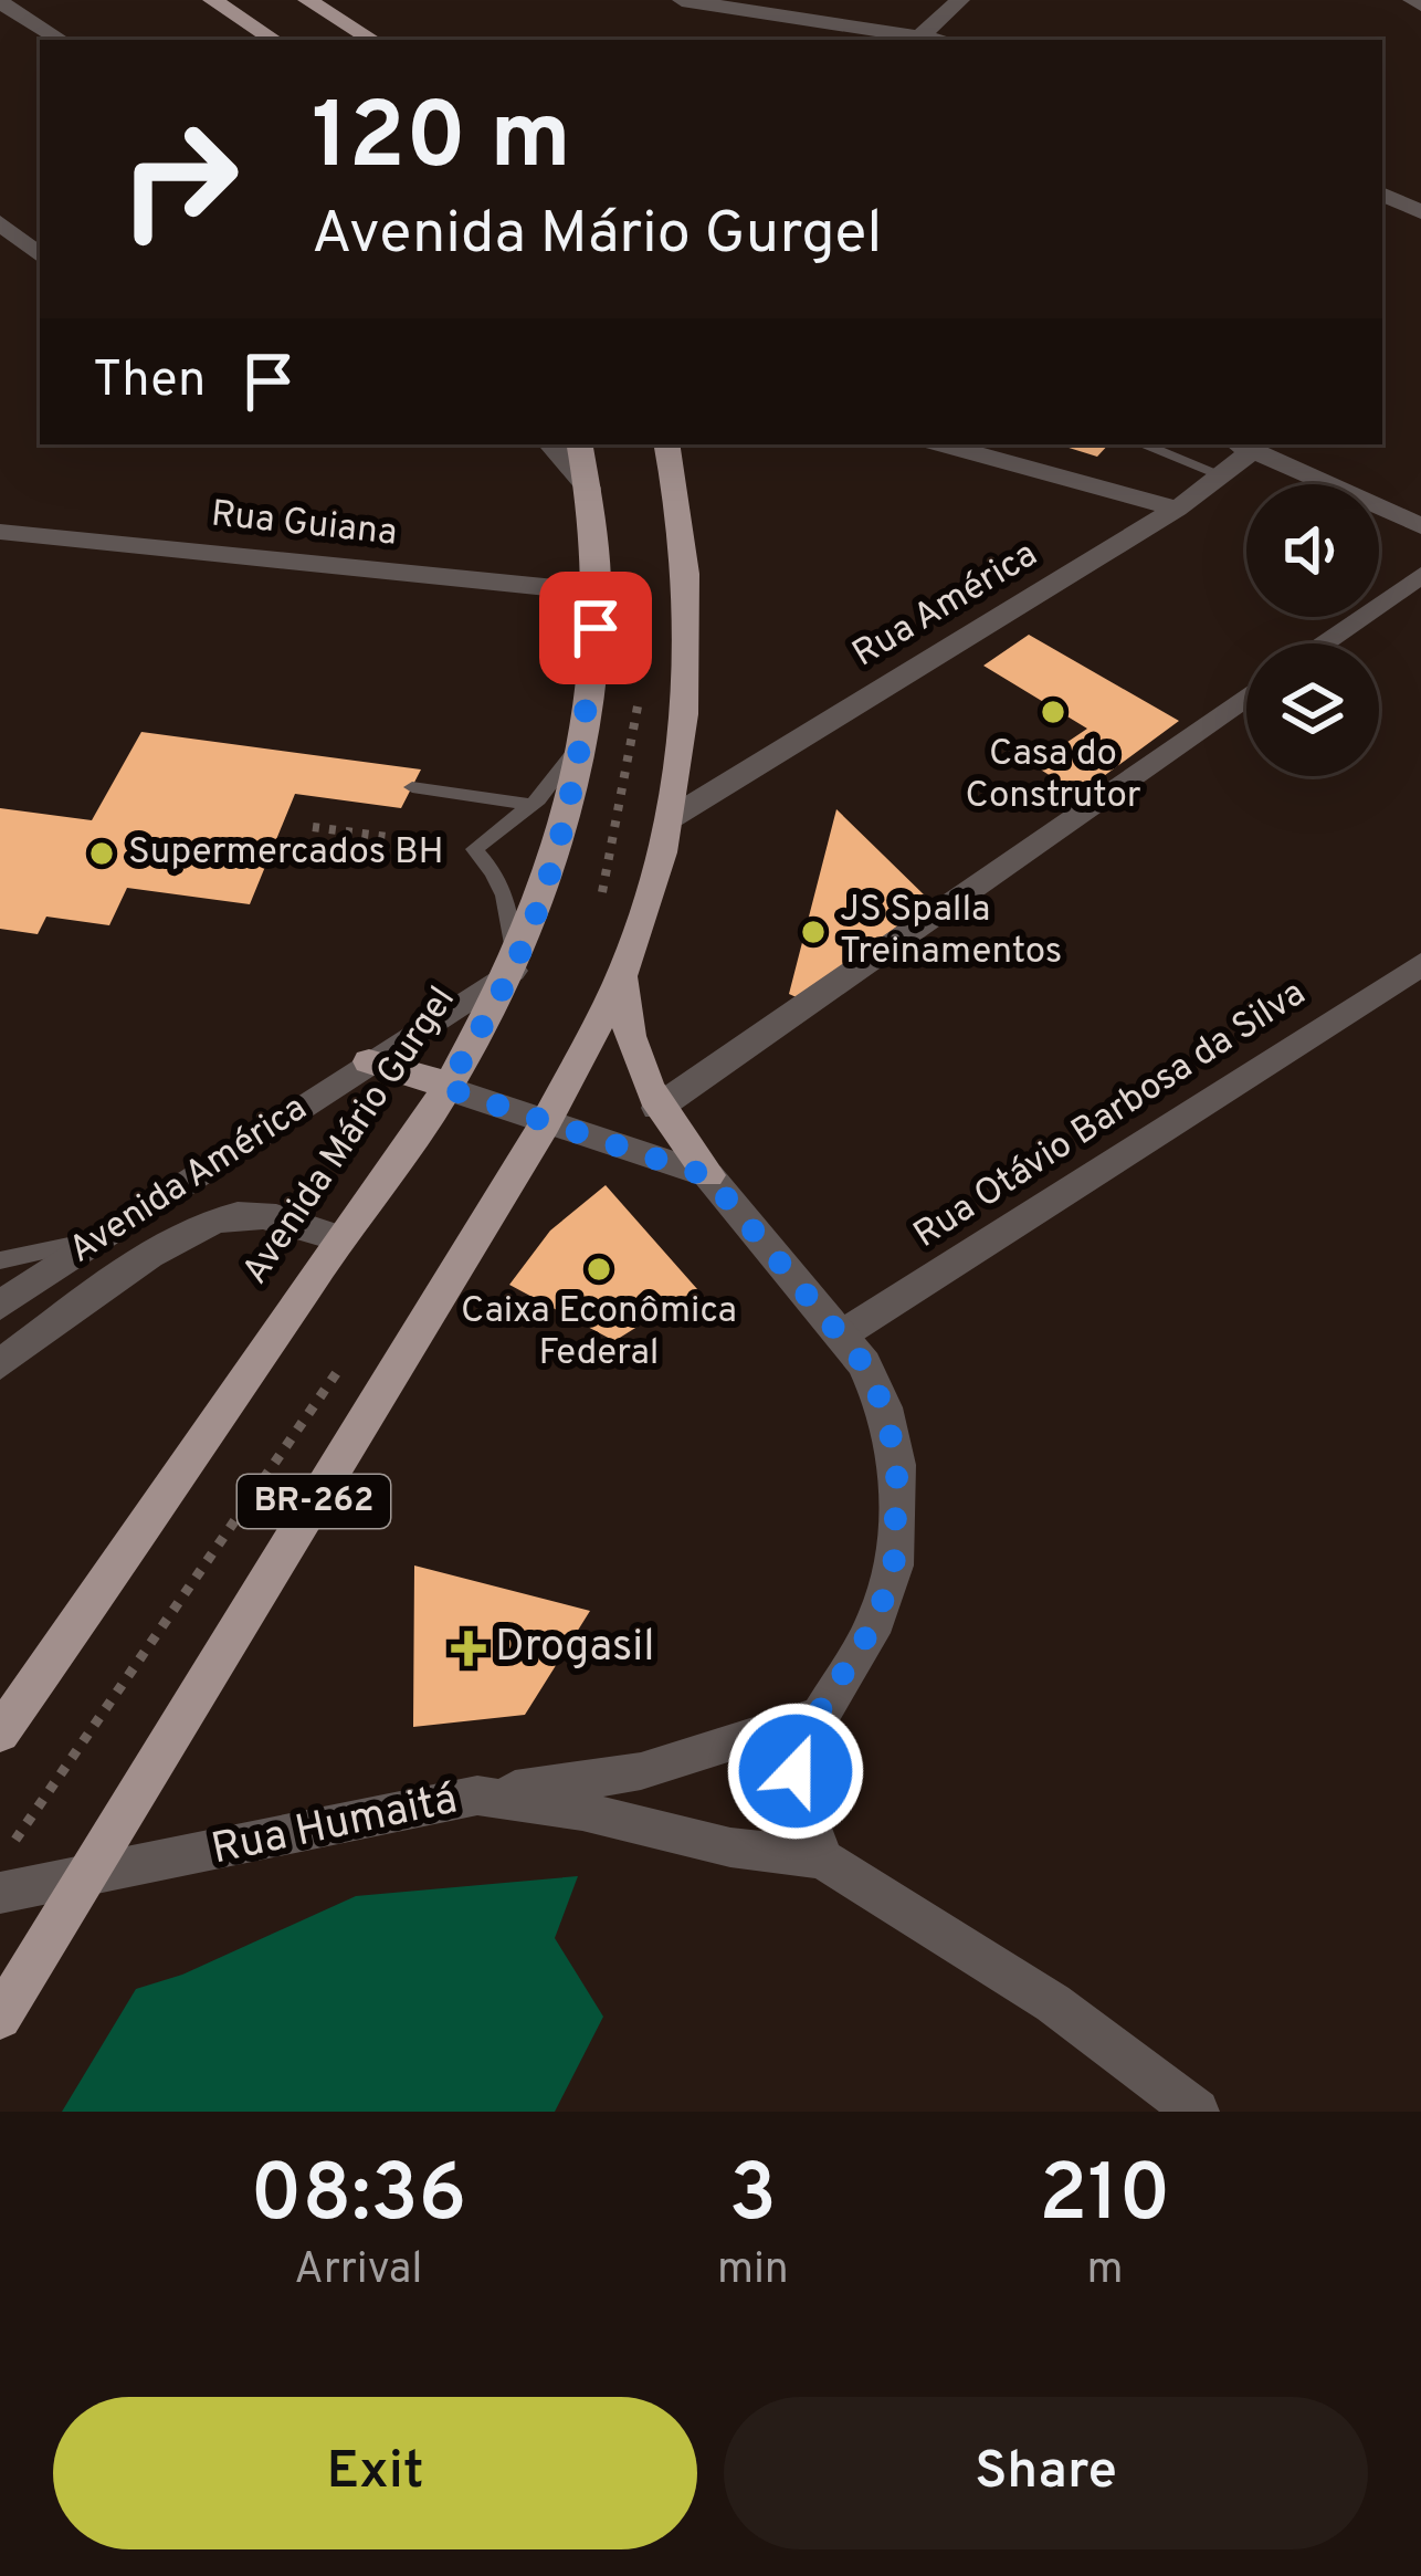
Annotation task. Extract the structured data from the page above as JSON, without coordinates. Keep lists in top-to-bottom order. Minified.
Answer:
{"streets":{"main road":["Avenida Mário Gurgel","BR-262"],"street":["Rua Guiana","Rua América","Rua Otávio Barbosa da Silva","Avenida América","Rua Humaitá"]},"crossings":[["Rua Guiana","Avenida Mário Gurgel"],["Rua América","BR-262"],["Avenida Mário Gurgel","Avenida América"],["BR-262","Rua Humaitá"]],"places":{"other":["Casa do Construtor","Supermercados BH","JS Spalla Treinamentos","Caixa Econômica Federal"],"health":["Drogasil"]},"page":{"turn":["120 m","Avenida Mário Gurgel"],"then":"Then","eta":["08:36","Arrival","3","min","210","m"],"buttons":["Exit","Share"]}}
